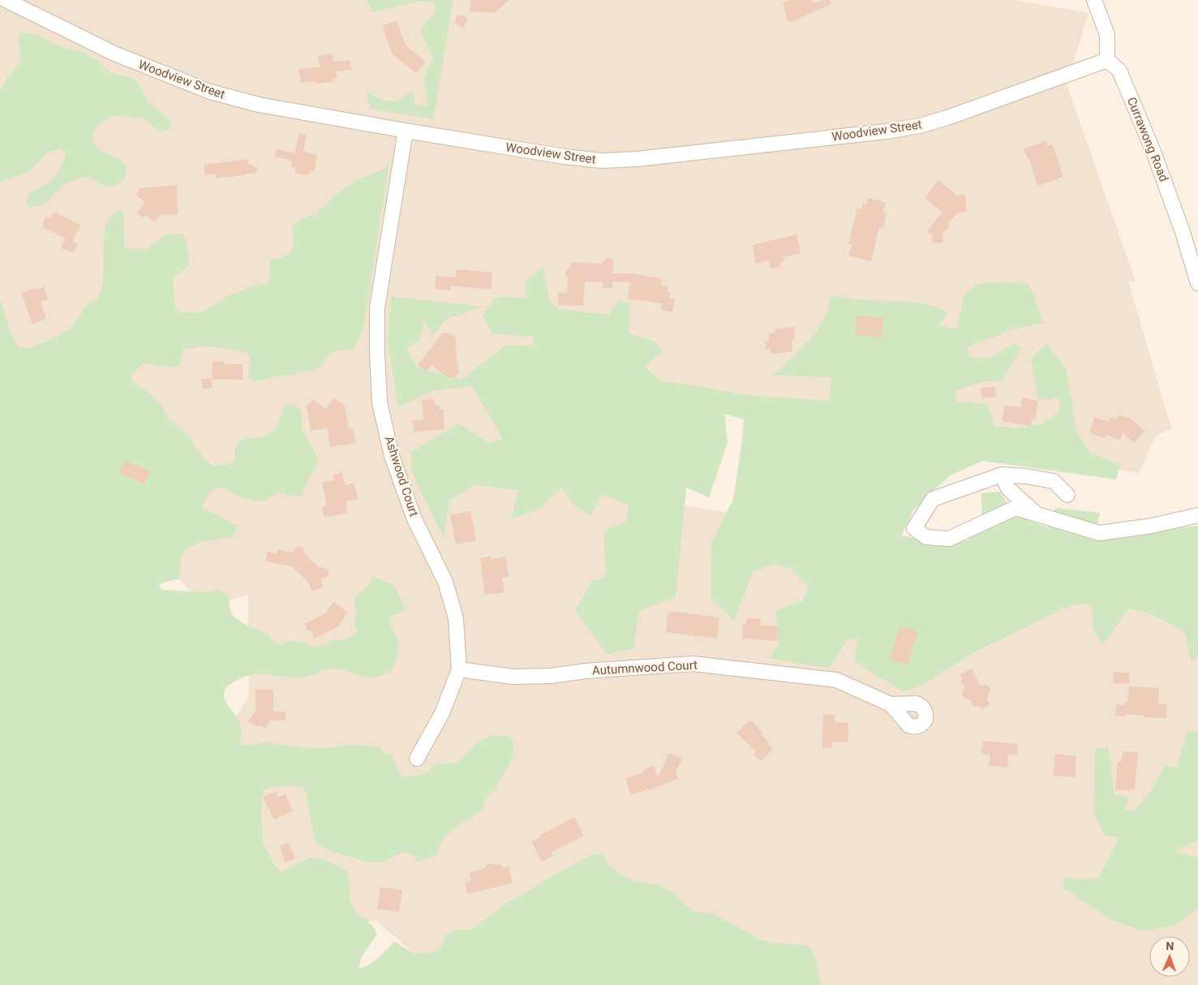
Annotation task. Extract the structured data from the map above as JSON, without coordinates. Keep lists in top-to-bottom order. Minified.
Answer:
{"streets":{"street":["Woodview Street","Currawong Road","Ashwood Court","Autumnwood Court"]},"crossings":[["Woodview Street","Currawong Road"],["Woodview Street","Ashwood Court"],["Ashwood Court","Autumnwood Court"]],"north":"top"}
